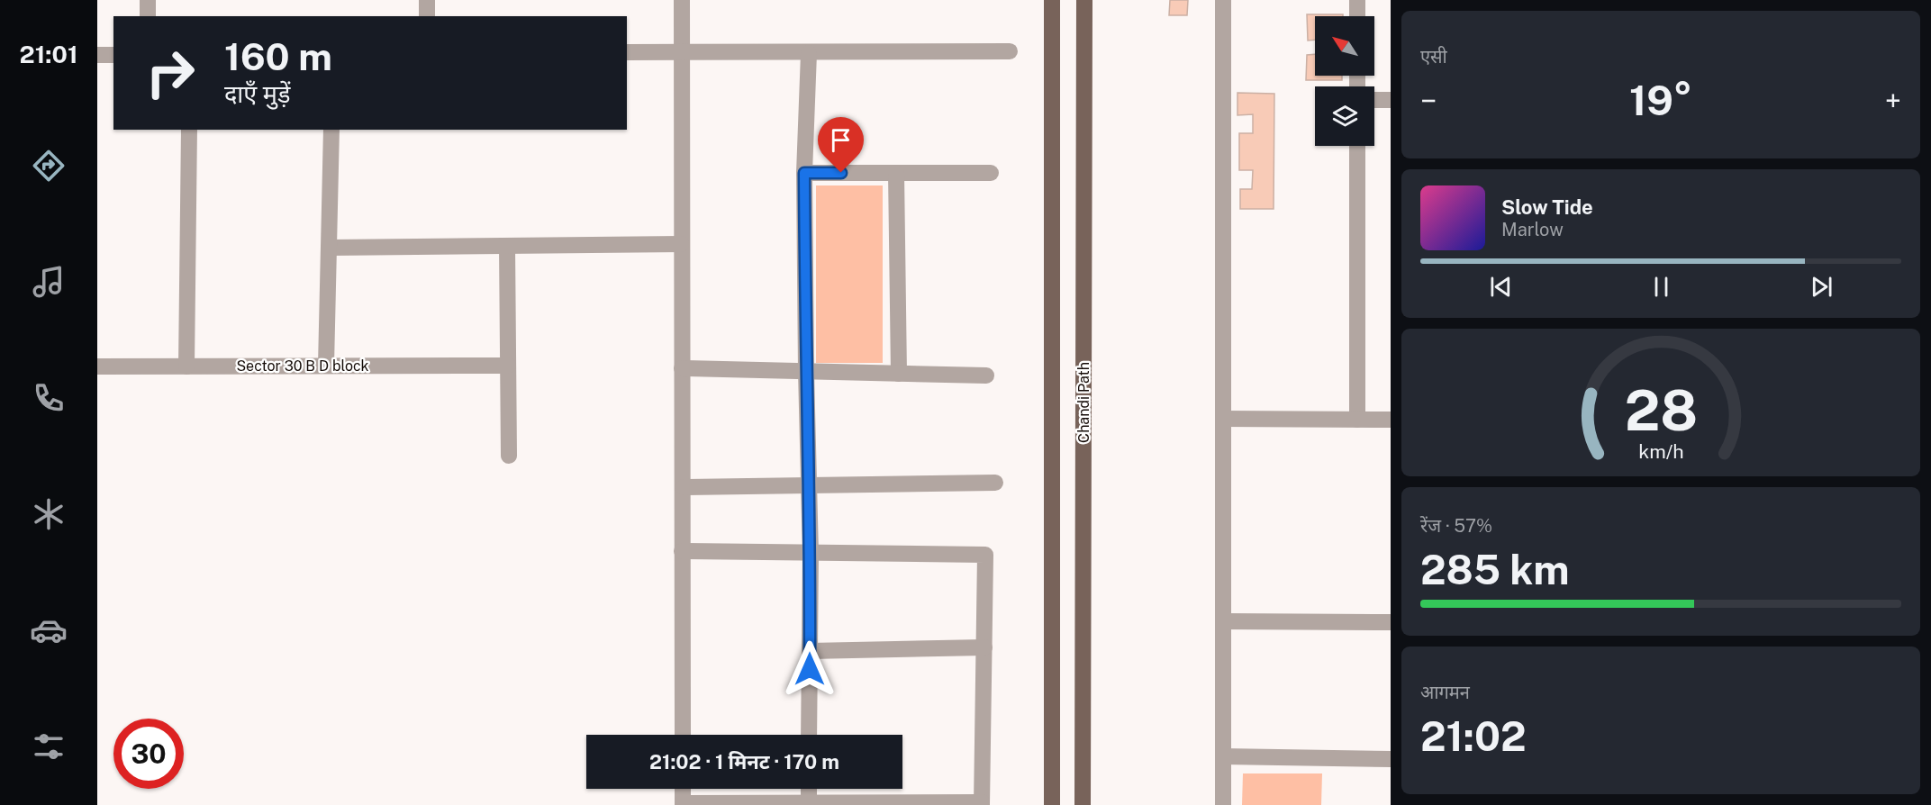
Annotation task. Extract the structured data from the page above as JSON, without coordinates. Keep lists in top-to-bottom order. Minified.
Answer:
{"streets":{"main road":["Chandi Path"],"street":["Sector 30 B D block"]},"north":"top left","page":{"tabs":"21:01","tile":["एसी",["रेंज · 57%","285 km"],["आगमन","21:02"]],"turn":["160 m","दाएँ मुड़ें"],"heat":["−","19°","+"],"song":["Slow Tide","Marlow"],"limit":"30","trip":"21:02 · 1 मिनट · 170 m","gauge":["28","km/h"]}}
